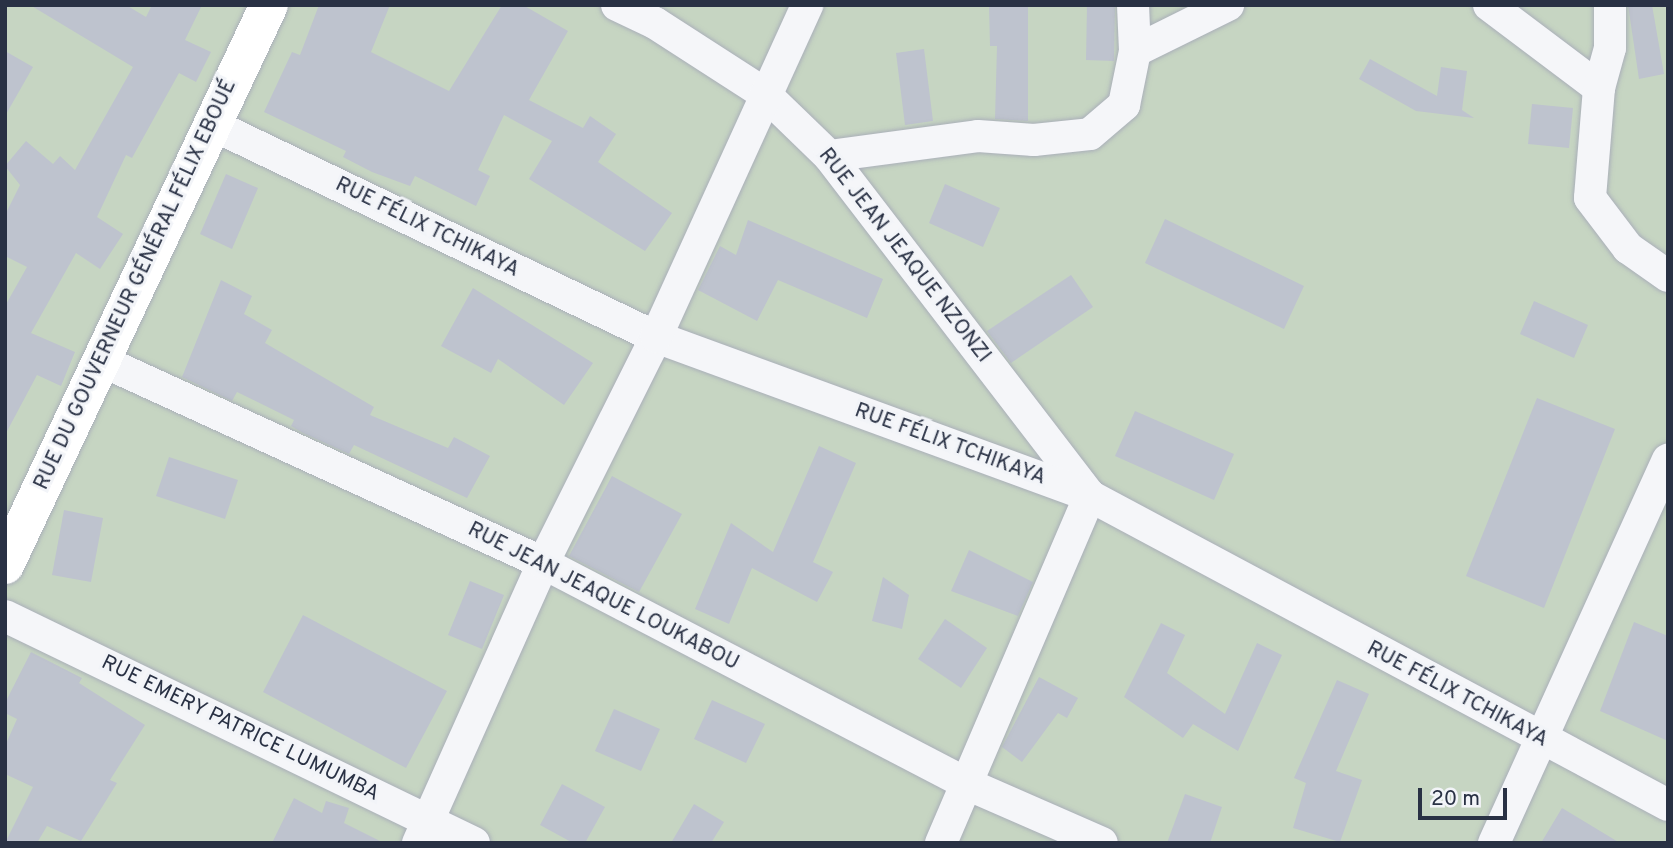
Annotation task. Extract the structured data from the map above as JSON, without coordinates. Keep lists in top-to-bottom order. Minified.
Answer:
{"streets":{"main road":["RUE DU GOUVERNEUR GÉNÉRAL FÉLIX EBOUÉ"],"street":["RUE FÉLIX TCHIKAYA","RUE JEAN JEAQUE NZONZI","RUE JEAN JEAQUE LOUKABOU","RUE EMERY PATRICE LUMUMBA"]},"crossings":[["RUE FÉLIX TCHIKAYA","RUE JEAN JEAQUE NZONZI"],["RUE FÉLIX TCHIKAYA","RUE DU GOUVERNEUR GÉNÉRAL FÉLIX EBOUÉ"],["RUE DU GOUVERNEUR GÉNÉRAL FÉLIX EBOUÉ","RUE JEAN JEAQUE LOUKABOU"]],"scale_bar":"20 m"}
